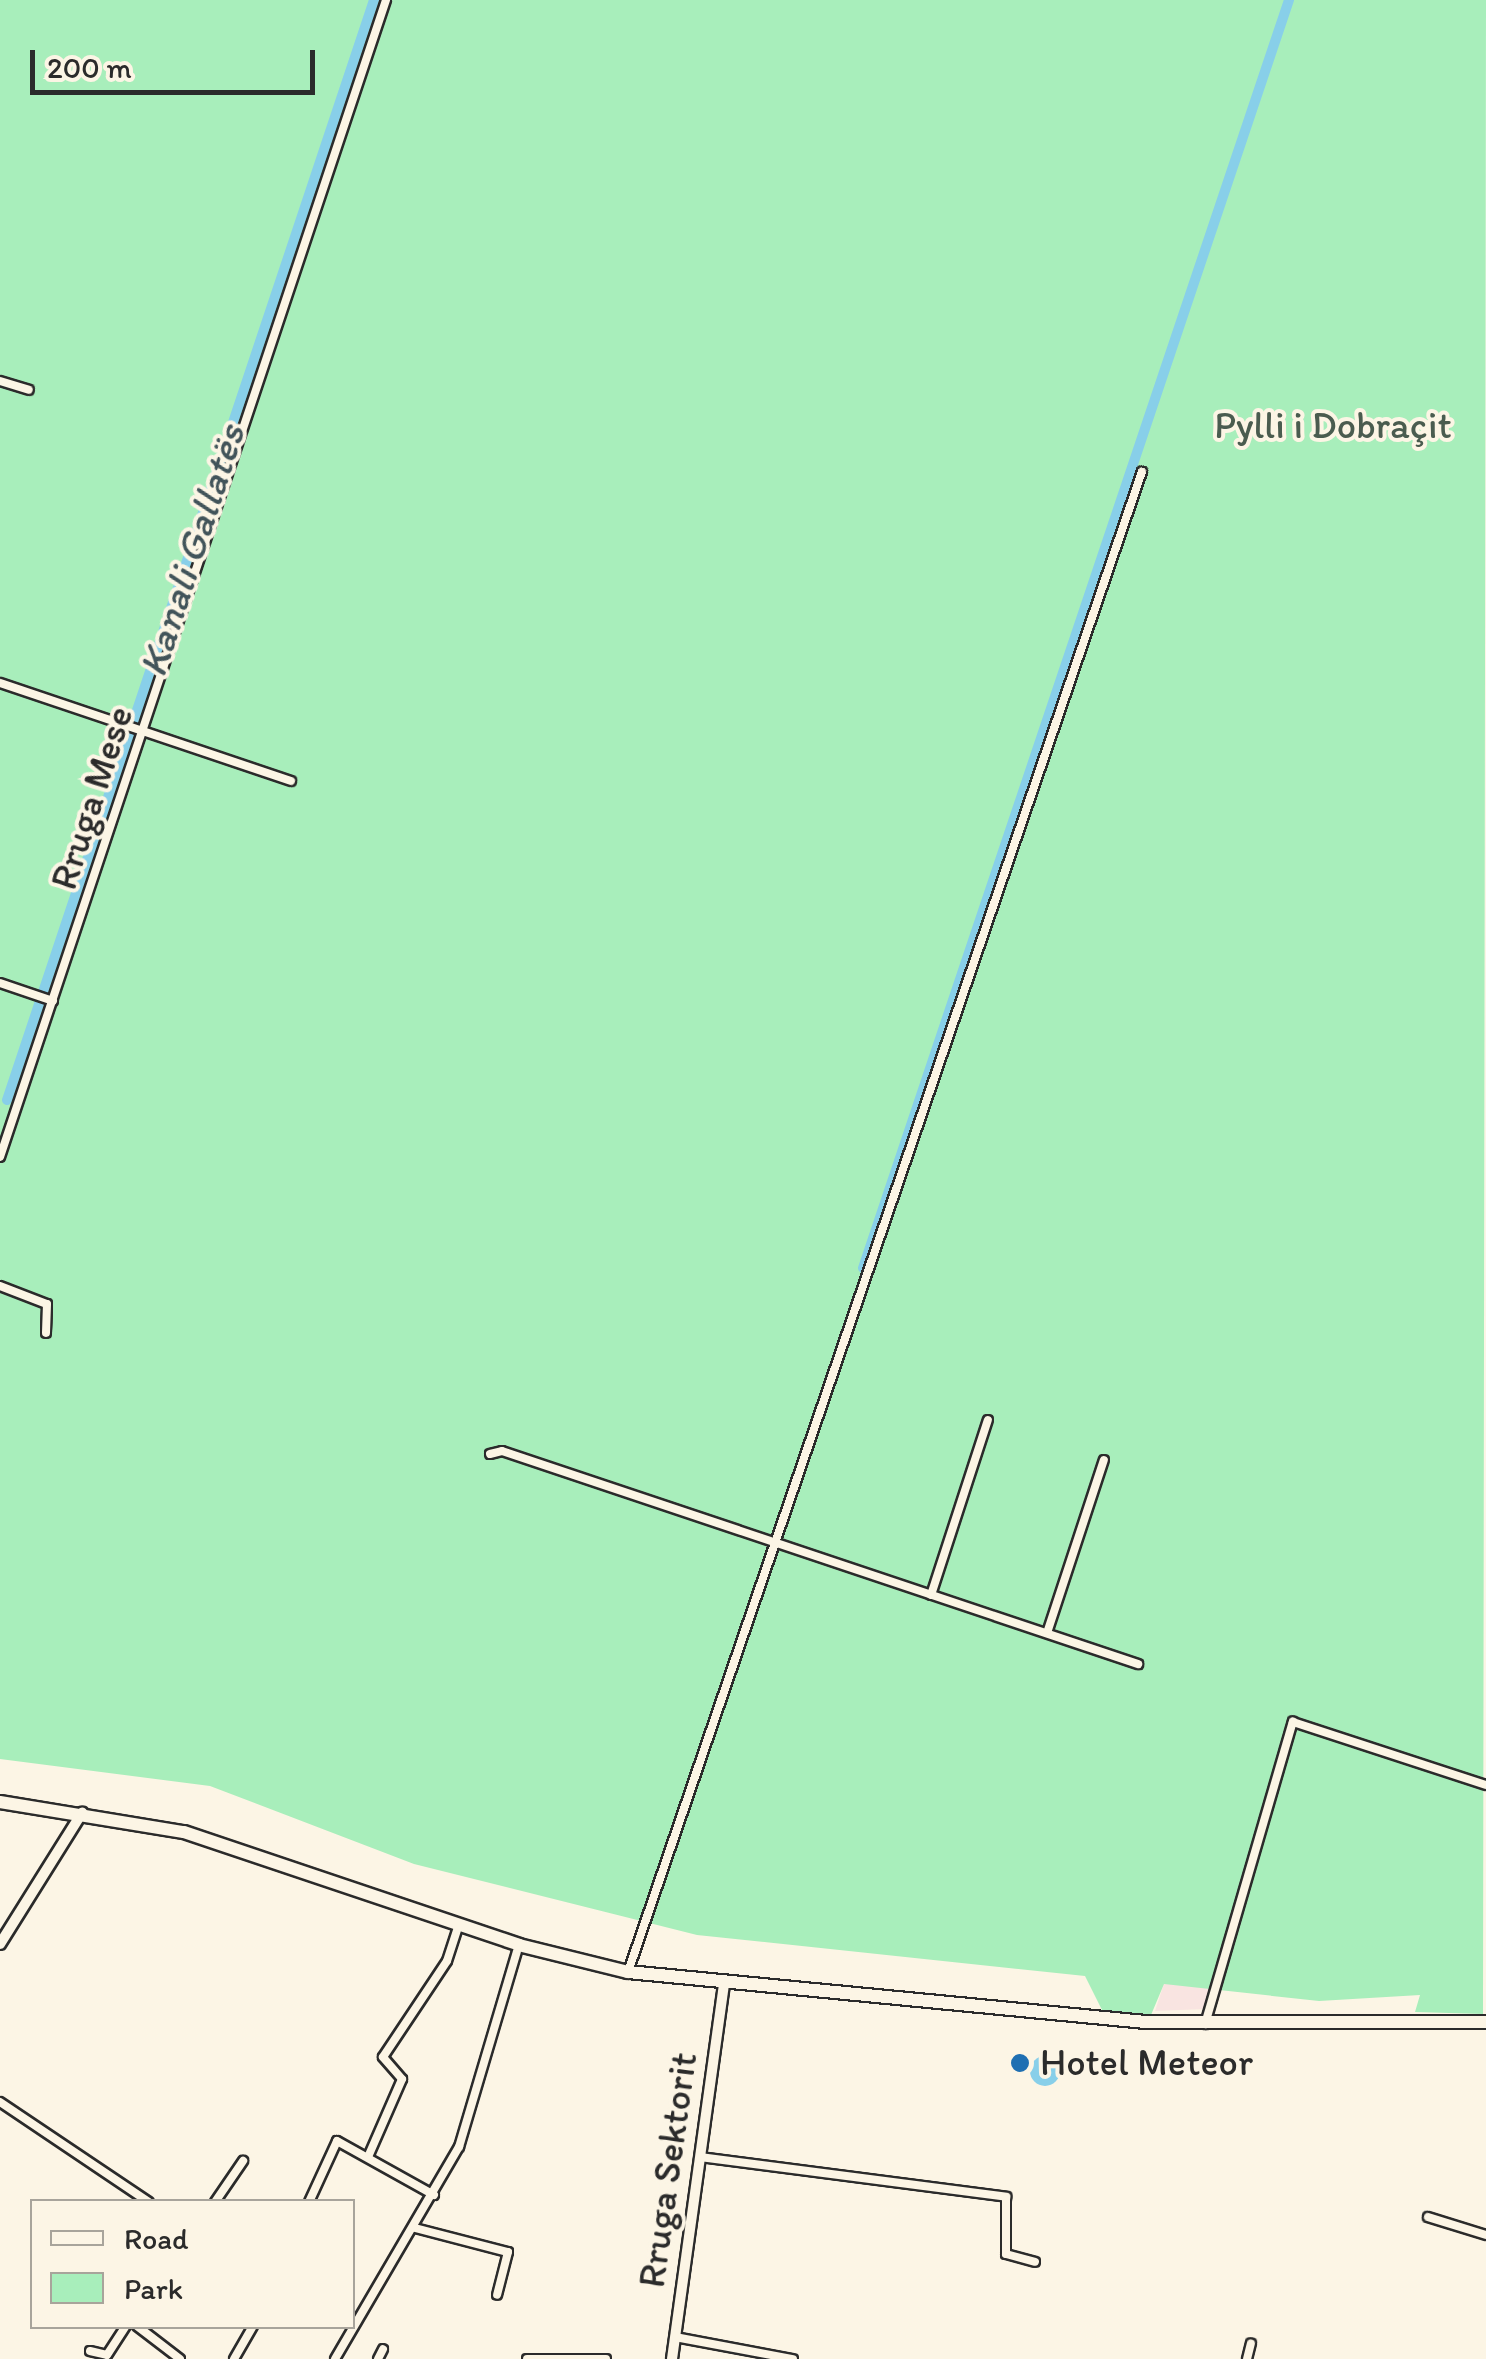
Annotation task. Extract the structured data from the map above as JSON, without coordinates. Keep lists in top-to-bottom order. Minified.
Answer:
{"streets":{"street":["Rruga Mese","Rruga Sektorit"]},"water":["Kanali Gallatës"],"parks":["Pylli i Dobraçit"],"places":["Hotel Meteor"],"legend":["Road","Park"],"scale_bar":"200 m"}
